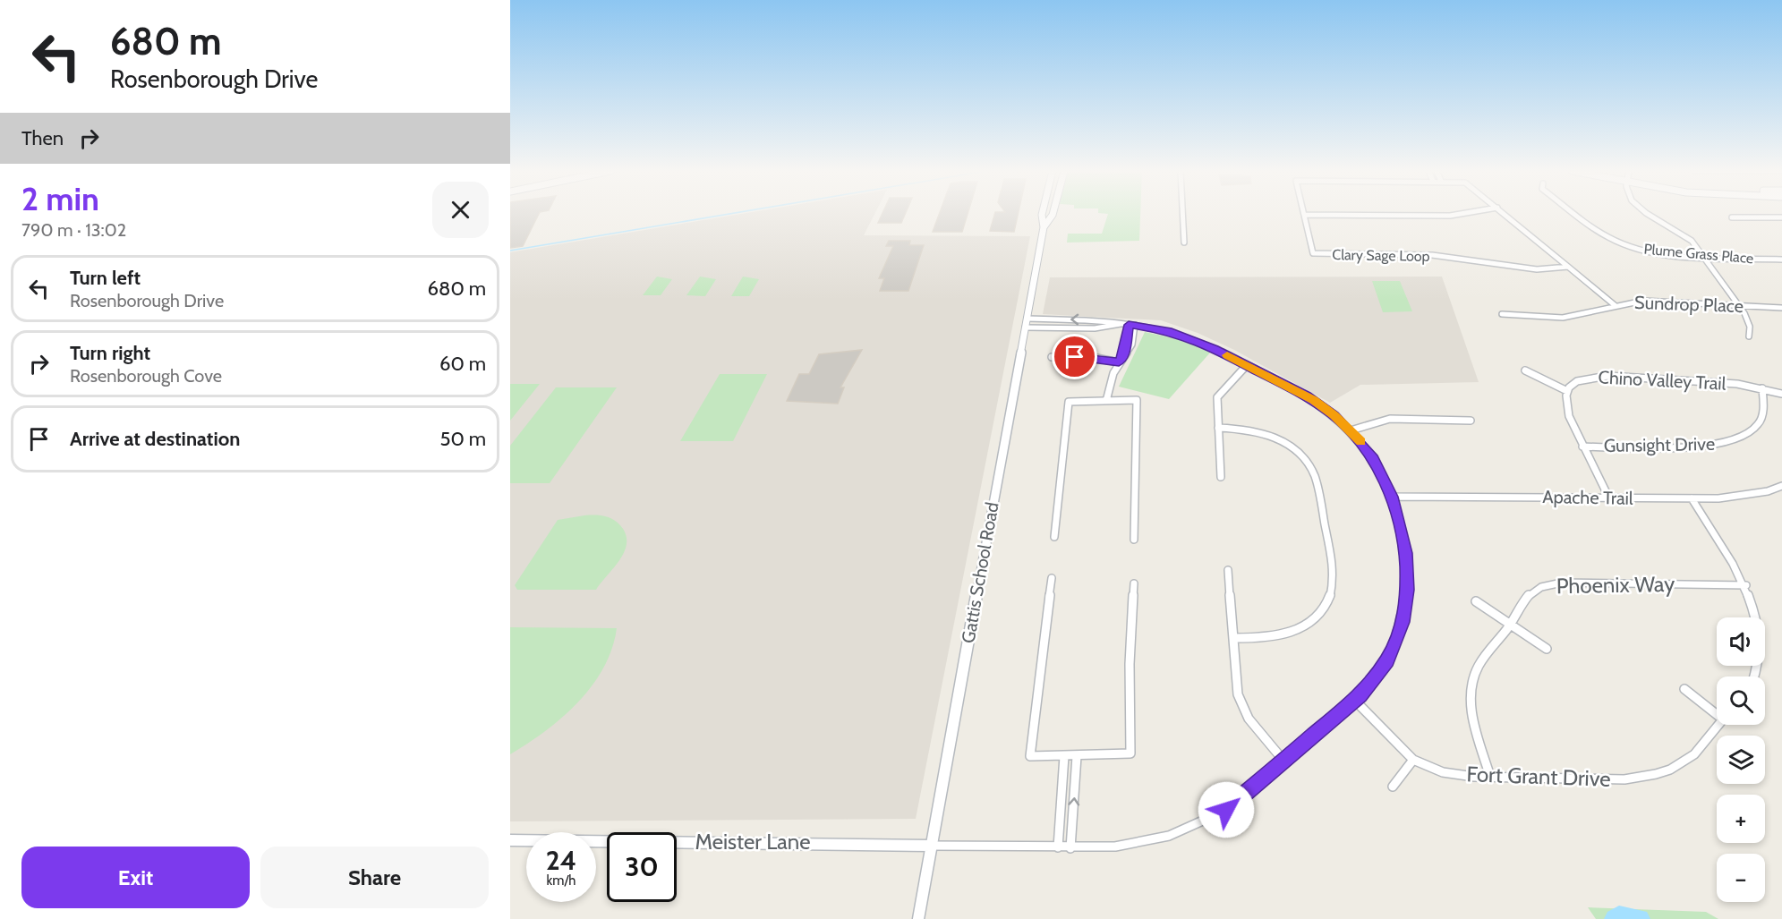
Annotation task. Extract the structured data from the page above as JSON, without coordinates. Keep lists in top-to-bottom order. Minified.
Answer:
{"streets":{"main road":["Gattis School Road","Meister Lane"],"street":["Plume Grass Place","Clary Sage Loop","Sundrop Place","Chino Valley Trail","Gunsight Drive","Apache Trail","Phoenix Way","Fort Grant Drive"]},"crossings":[["Clary Sage Loop","Sundrop Place"],["Chino Valley Trail","Gunsight Drive"],["Gattis School Road","Meister Lane"],["Phoenix Way","Fort Grant Drive"]],"page":{"turn":["680 m","Rosenborough Drive"],"then":"Then","heading":["2 min","790 m · 13:02"],"list":[{"name":"Turn left","note":"Rosenborough Drive","value":"680 m"},{"name":"Turn right","note":"Rosenborough Cove","value":"60 m"},{"name":"Arrive at destination","value":"50 m"}],"map_buttons":["+","−"],"speed":"24 km/h","limit":"30","buttons":["Exit","Share"]}}
